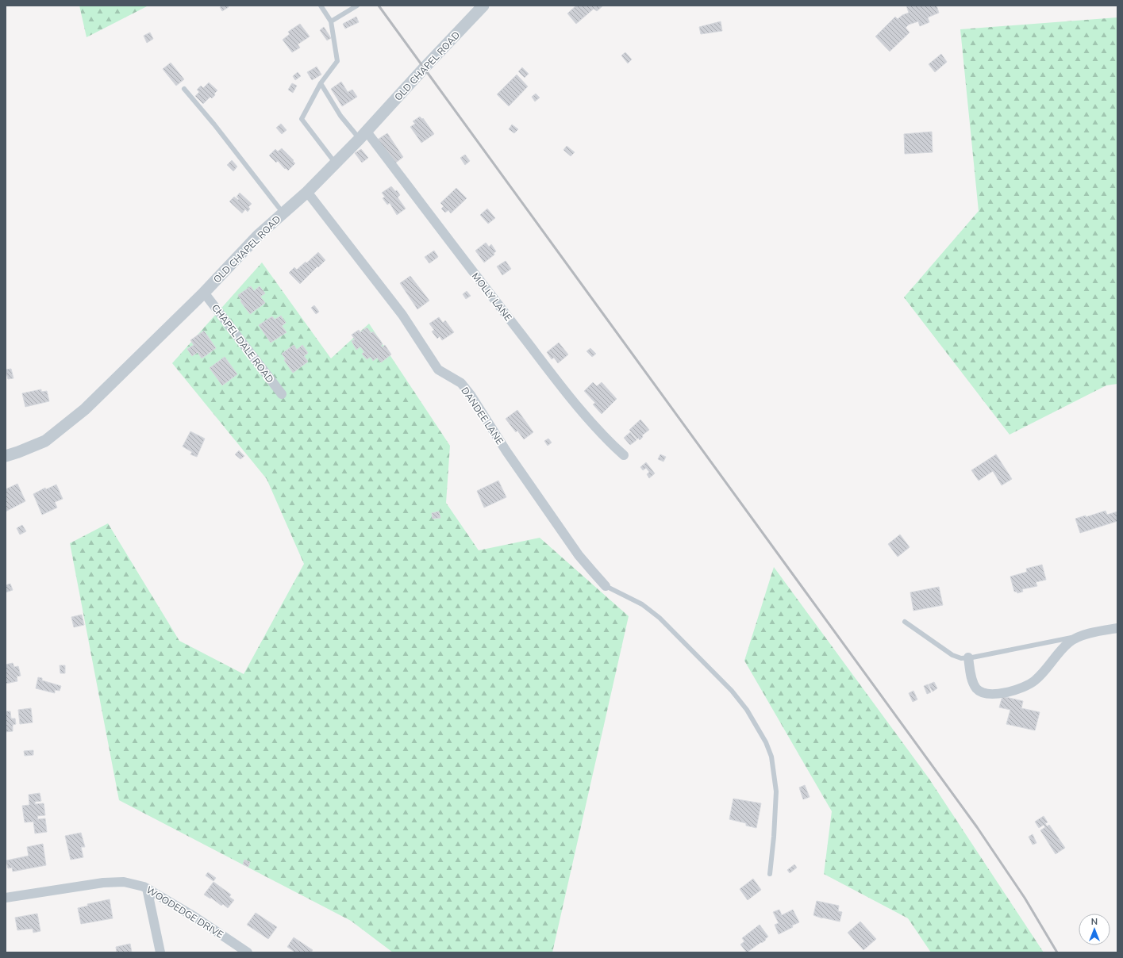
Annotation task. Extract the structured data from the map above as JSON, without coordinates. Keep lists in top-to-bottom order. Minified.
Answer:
{"streets":{"street":["OLD CHAPEL ROAD","MOLLY LANE","CHAPEL DALE ROAD","DANDEE LANE","WOODEDGE DRIVE"]},"crossings":[["OLD CHAPEL ROAD","MOLLY LANE"],["OLD CHAPEL ROAD","CHAPEL DALE ROAD"],["OLD CHAPEL ROAD","DANDEE LANE"]],"north":"top"}
